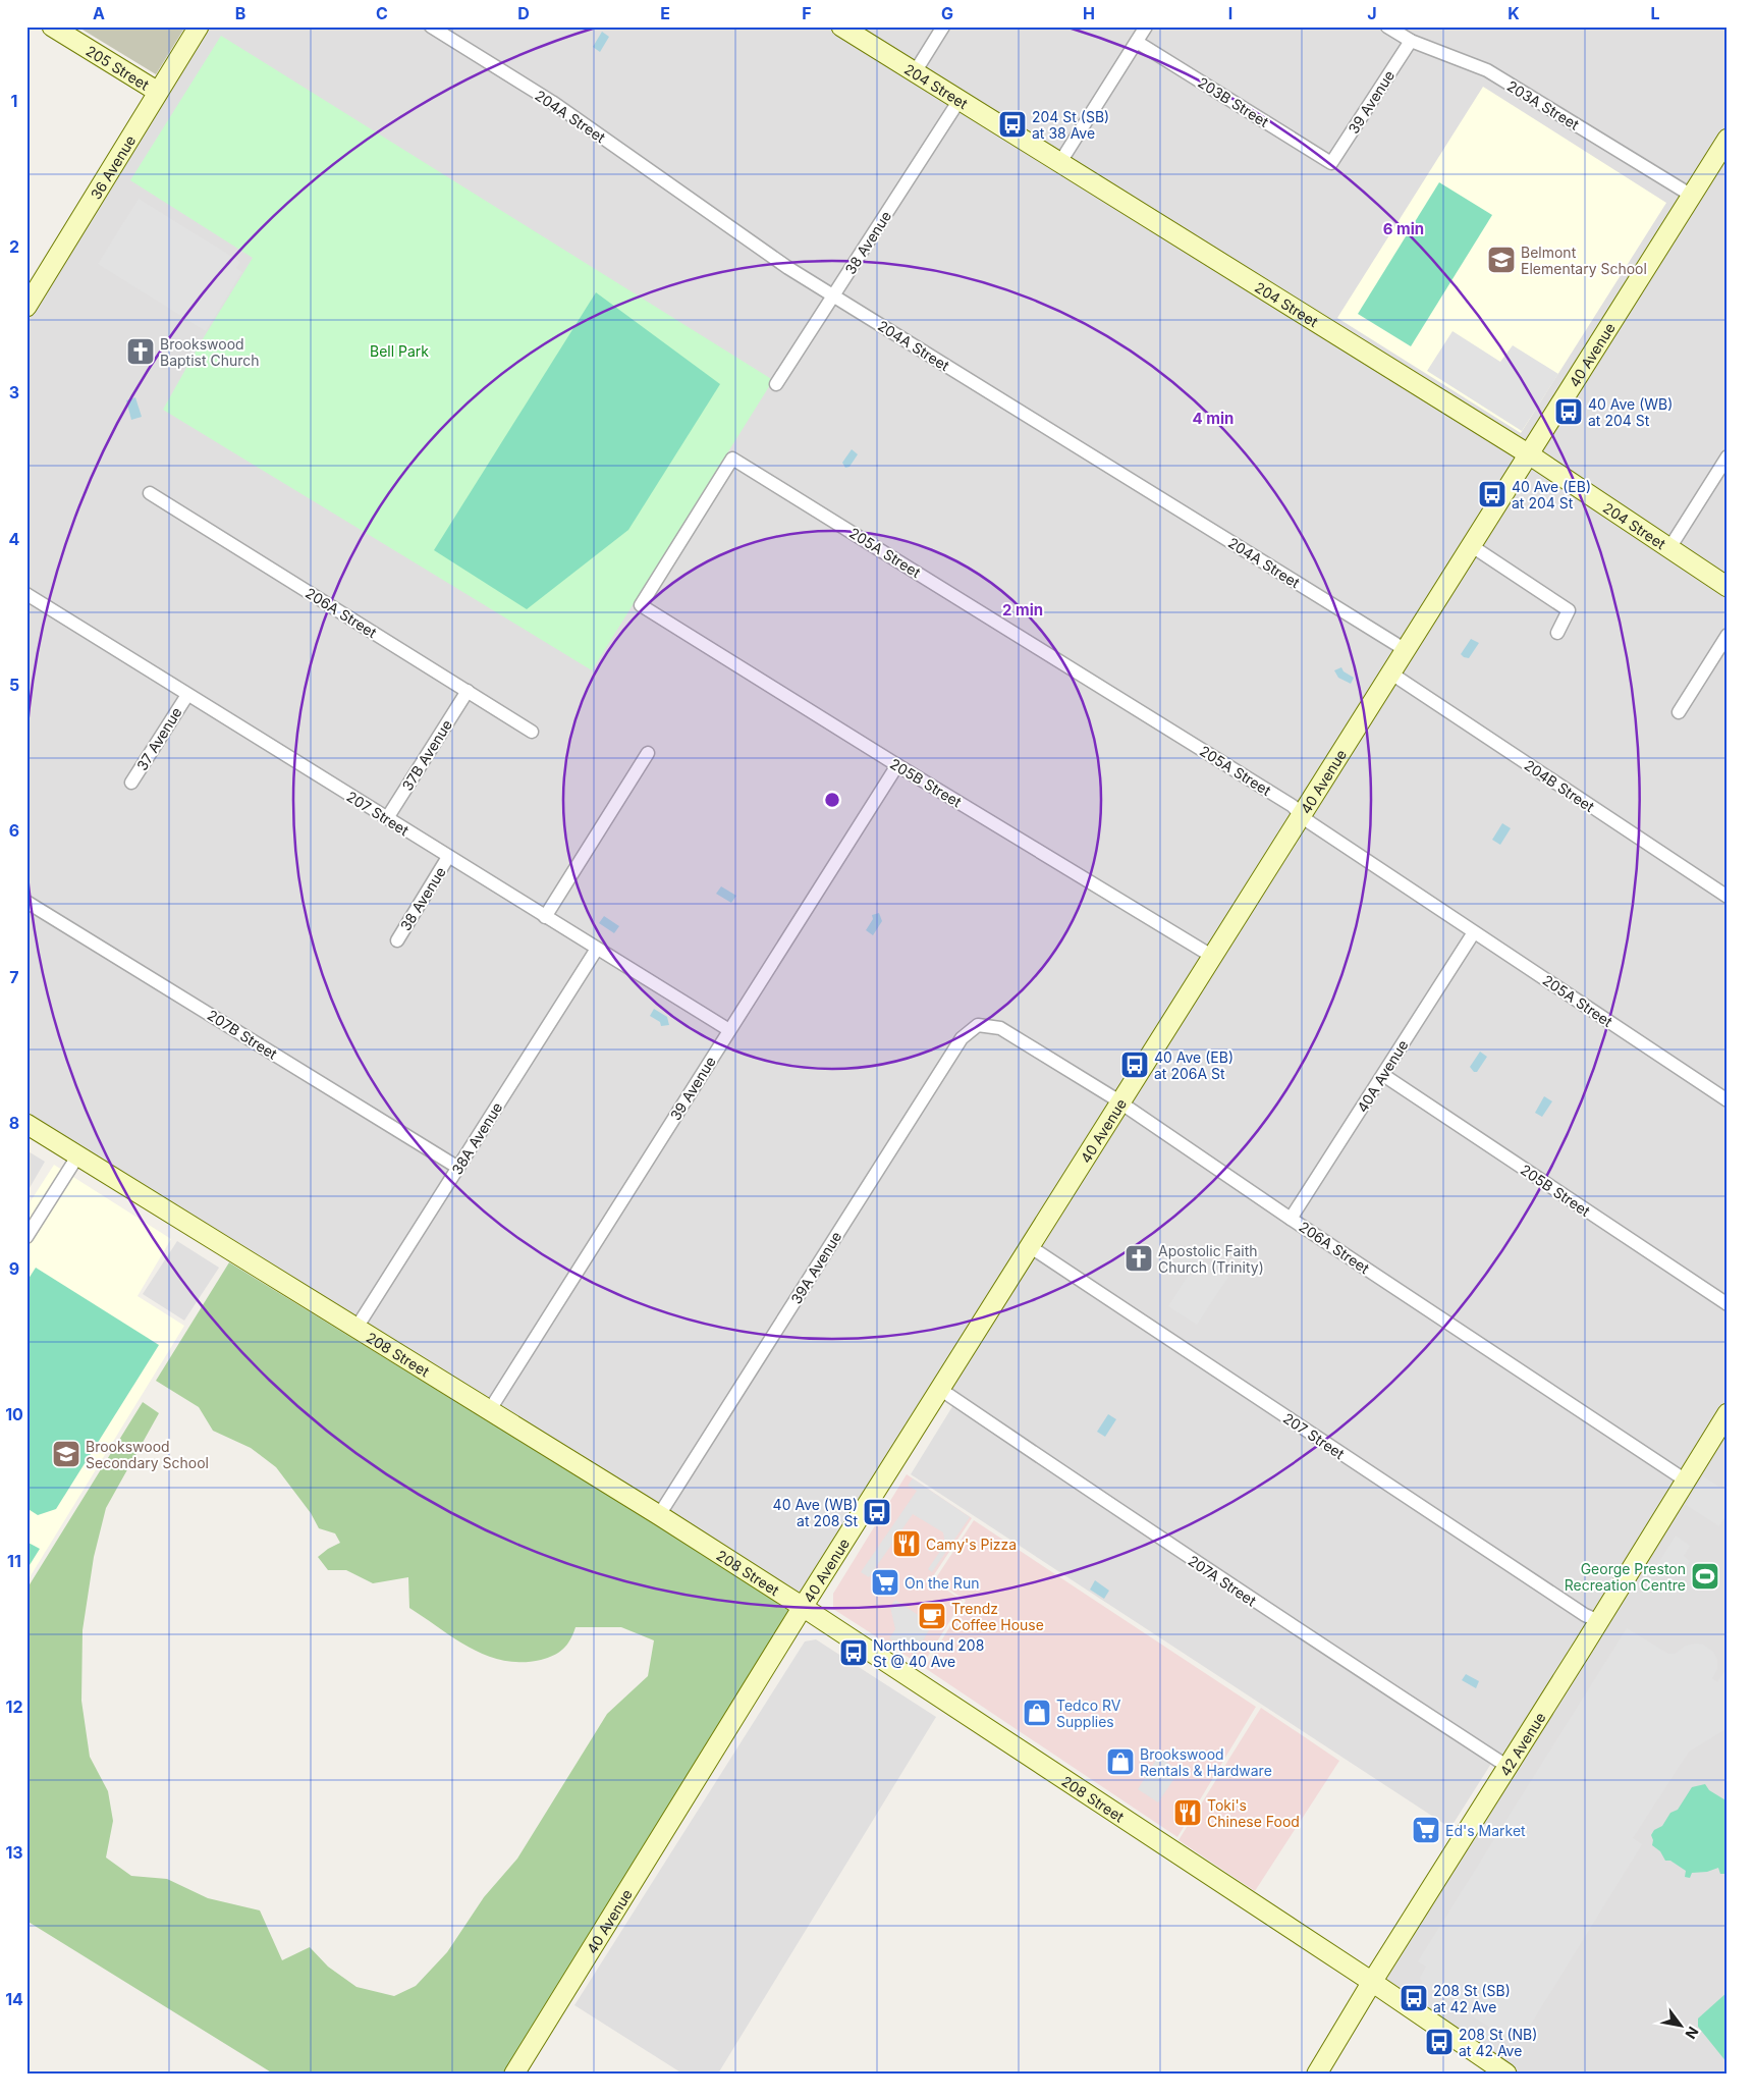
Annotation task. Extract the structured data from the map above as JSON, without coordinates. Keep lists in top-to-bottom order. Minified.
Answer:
{"streets":{"main road":["205 Street","204 Street","36 Avenue","40 Avenue","208 Street","42 Avenue"],"street":["203B Street","39 Avenue","203A Street","204A Street","38 Avenue","205A Street","206A Street","37 Avenue","37B Avenue","205B Street","204B Street","207 Street","207B Street","40A Avenue","38A Avenue","39A Avenue","207A Street"]},"crossings":[["205 Street","36 Avenue"],["204 Street","38 Avenue"],["204 Street","40 Avenue"],["203B Street","39 Avenue"],["39 Avenue","203A Street"],["39 Avenue","205B Street"],["39 Avenue","207 Street"],["39 Avenue","208 Street"],["203A Street","40 Avenue"],["204A Street","38 Avenue"],["204A Street","40 Avenue"],["38 Avenue","207 Street"],["40 Avenue","205A Street"],["40 Avenue","206A Street"],["40 Avenue","205B Street"],["40 Avenue","204B Street"],["40 Avenue","207 Street"],["40 Avenue","208 Street"],["40 Avenue","207A Street"],["205A Street","205B Street"],["205A Street","40A Avenue"],["206A Street","37B Avenue"],["206A Street","40A Avenue"],["206A Street","39A Avenue"],["206A Street","42 Avenue"],["37 Avenue","207 Street"],["37B Avenue","207 Street"],["205B Street","40A Avenue"],["207 Street","38A Avenue"],["207 Street","42 Avenue"],["207B Street","38A Avenue"],["38A Avenue","208 Street"],["39A Avenue","208 Street"],["208 Street","42 Avenue"],["207A Street","42 Avenue"]],"parks":["Bell Park"],"places":{"bus stop":["204 St (SB) at 38 Ave","40 Ave (WB) at 204 St","40 Ave (EB) at 204 St","40 Ave (EB) at 206A St","40 Ave (WB) at 208 St","Northbound 208 St @ 40 Ave","208 St (SB) at 42 Ave","208 St (NB) at 42 Ave"],"school or university":["Belmont Elementary School","Brookswood Secondary School"],"church":["Brookswood Baptist Church","Apostolic Faith Church (Trinity)"],"restaurant":["Camy's Pizza","Toki's Chinese Food"],"sports":["George Preston Recreation Centre"],"supermarket":["On the Run","Ed's Market"],"cafe":["Trendz Coffee House"],"shop":["Tedco RV Supplies","Brookswood Rentals & Hardware"]},"north":"bottom right","grid":{"columns":["A","B","C","D","E","F","G","H","I","J","K","L"],"rows":["1","2","3","4","5","6","7","8","9","10","11","12","13","14"]},"rings":["6 min","4 min","2 min"]}
